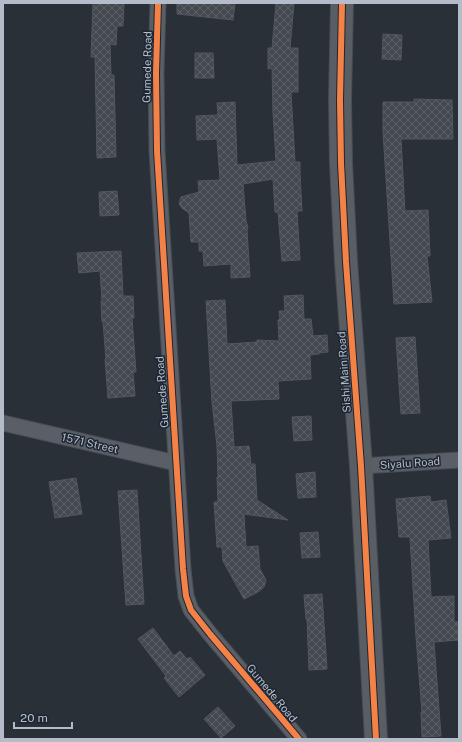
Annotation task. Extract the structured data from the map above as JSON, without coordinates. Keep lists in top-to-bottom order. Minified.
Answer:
{"streets":{"street":["Gumede Road","Sishi Main Road","1571 Street","Siyalu Road"]},"crossings":[["Gumede Road","1571 Street"],["Sishi Main Road","Siyalu Road"]],"scale_bar":"20 m"}
